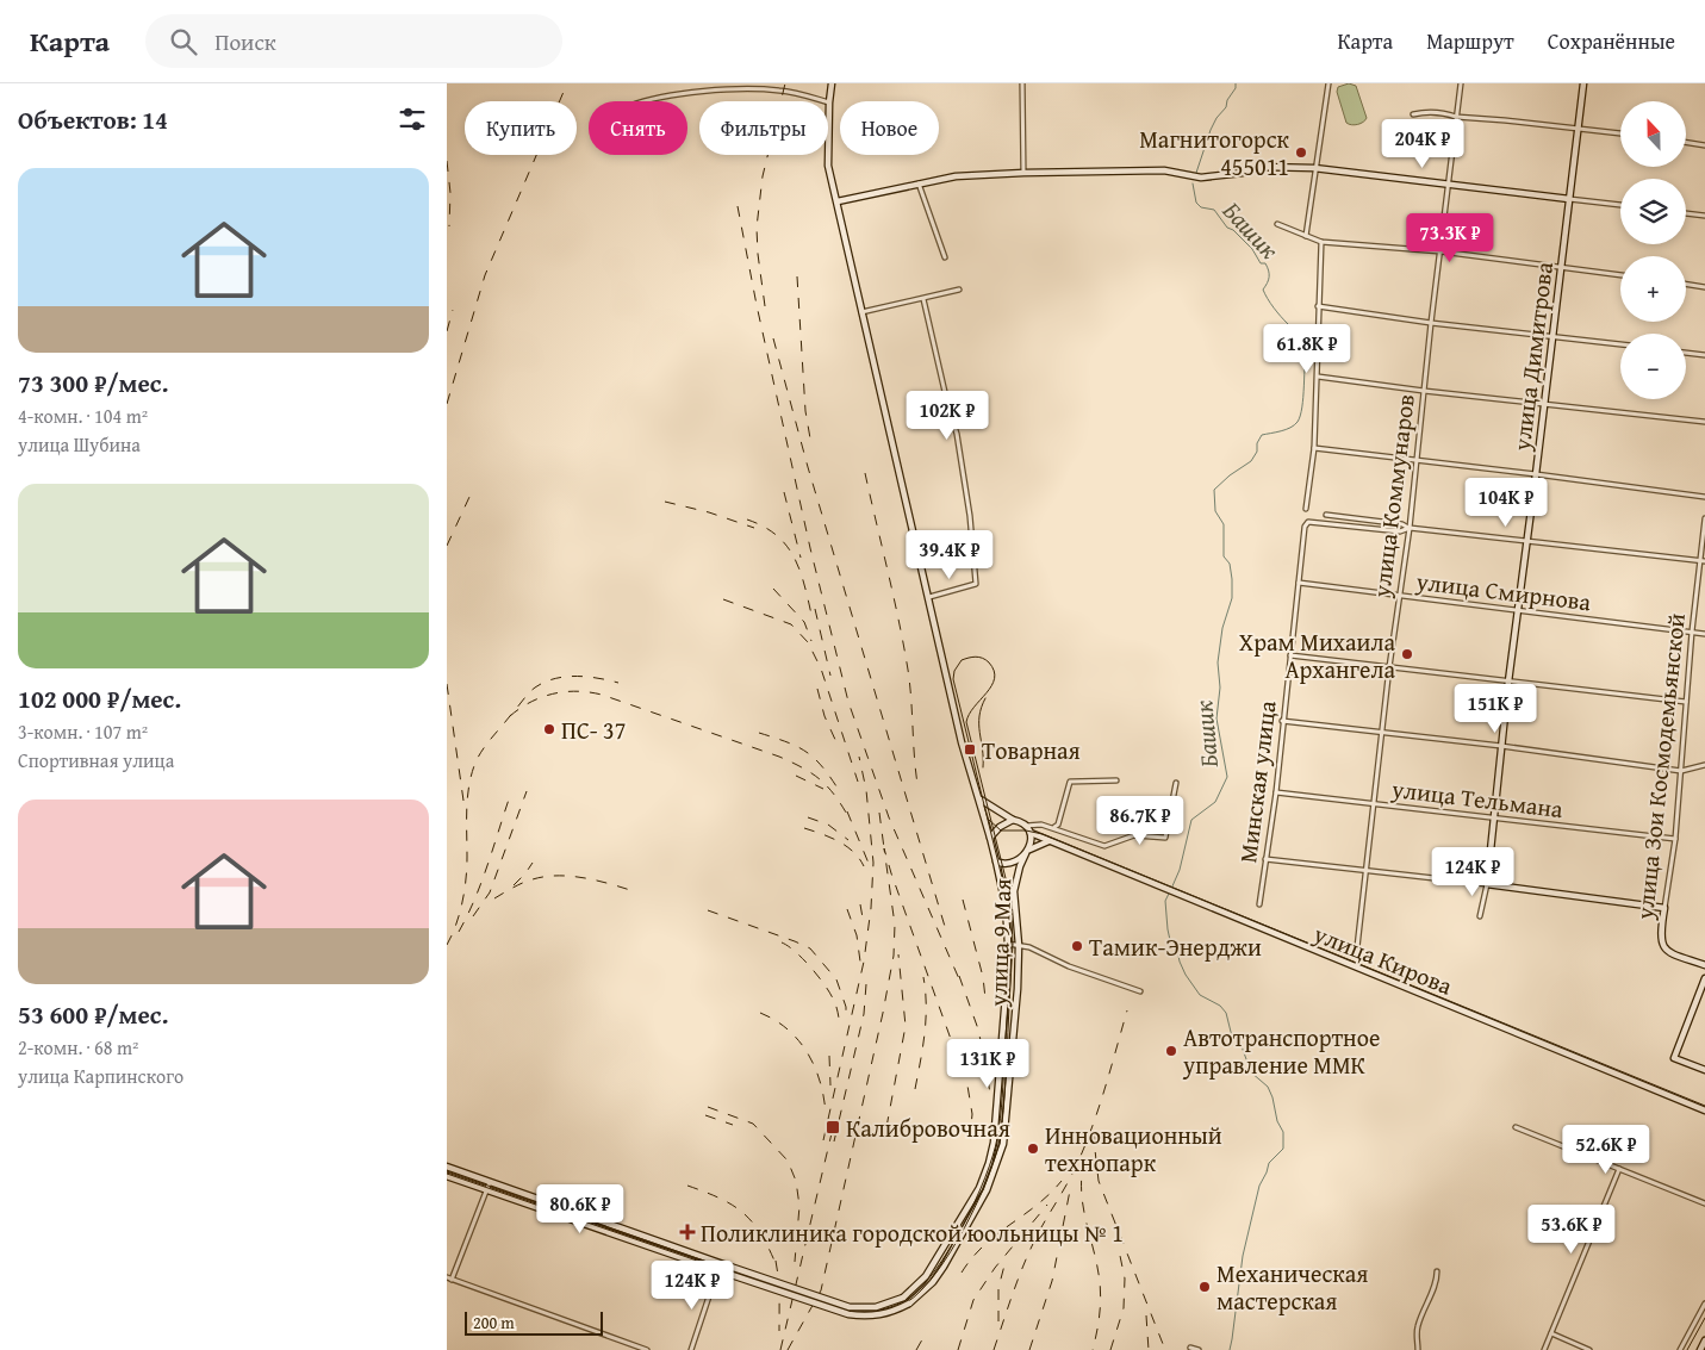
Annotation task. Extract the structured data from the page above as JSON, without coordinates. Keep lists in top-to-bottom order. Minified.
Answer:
{"streets":{"main road":["улица Димитрова","улица Зои Космодемьянской","улица 9 Мая","улица Кирова"],"street":["улица Коммунаров","улица Смирнова","Минская улица","улица Тельмана"]},"crossings":[["улица Димитрова","улица Смирнова"],["улица Димитрова","улица Тельмана"],["улица Коммунаров","улица Смирнова"],["улица Коммунаров","улица Тельмана"],["улица Смирнова","улица Зои Космодемьянской"],["улица Смирнова","Минская улица"],["улица Зои Космодемьянской","улица Тельмана"],["Минская улица","улица Тельмана"],["улица 9 Мая","улица Кирова"]],"water":["Башик"],"places":{"other":["Магнитогорск 455011","Храм Михаила Архангела","ПС- 37","Тамик-Энерджи","Автотранспортное управление ММК","Инновационный технопарк","Механическая мастерская"],"transit":["Товарная","Калибровочная"],"health":["Поликлиника городской юольницы № 1"]},"scale_bar":"200 m","north":"top","page":{"header":"Карта","search":"Поиск","nav":["Карта","Маршрут","Сохранённые"],"heading":"Объектов: 14","map_buttons":["+","−"],"chip":["Купить","Снять","Фильтры","Новое"],"price":["204K ₽","73.3K ₽","61.8K ₽","102K ₽","104K ₽","39.4K ₽","151K ₽","86.7K ₽","124K ₽","131K ₽","52.6K ₽","80.6K ₽","53.6K ₽","124K ₽"],"list":[{"name":"73 300 ₽/мес.","note":"4-комн. · 104 m² · улица Шубина"},{"name":"102 000 ₽/мес.","note":"3-комн. · 107 m² · Спортивная улица"},{"name":"53 600 ₽/мес.","note":"2-комн. · 68 m² · улица Карпинского"}],"scale":"200 m"}}
